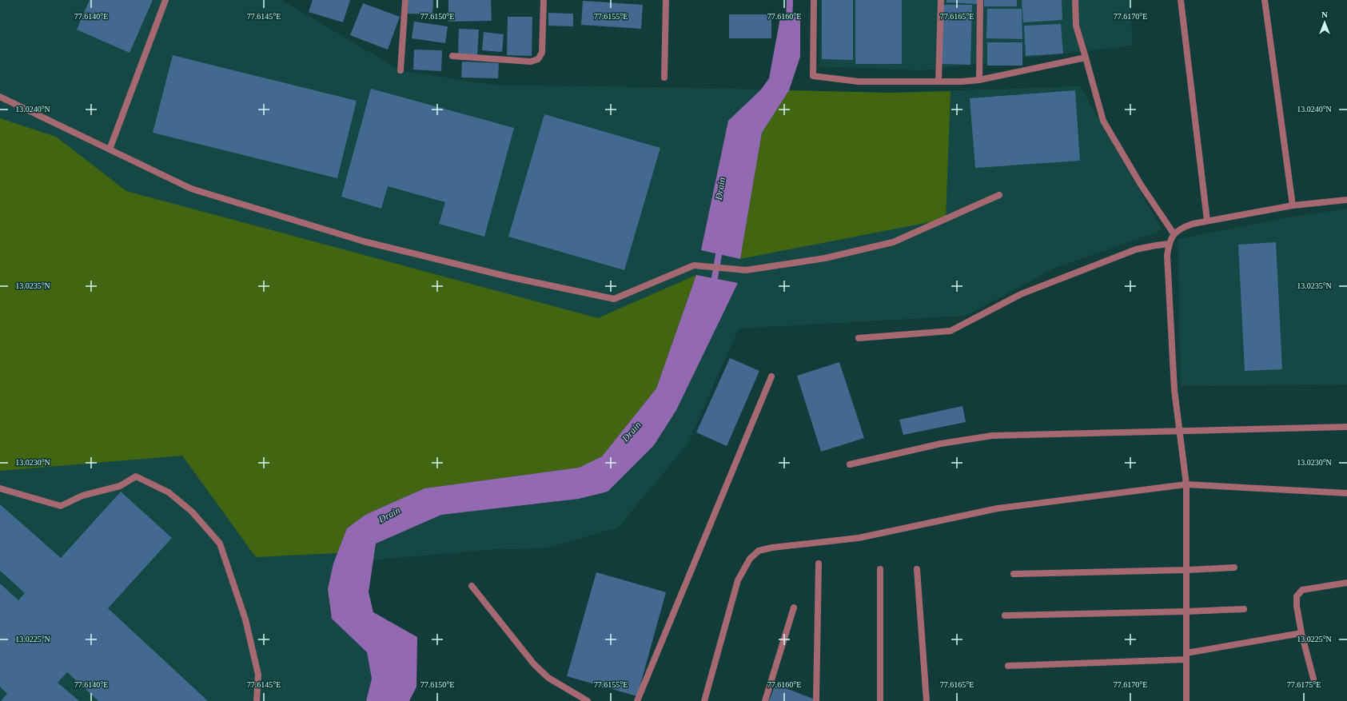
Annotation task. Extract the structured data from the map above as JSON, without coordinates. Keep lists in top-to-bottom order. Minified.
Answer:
{"water":["Drain"],"north":"top","coordinates":["77.6140°E","77.6145°E","77.6150°E","77.6155°E","77.6160°E","77.6165°E","77.6170°E","13.0240°N","13.0235°N","13.0230°N","13.0225°N","77.6175°E"]}
